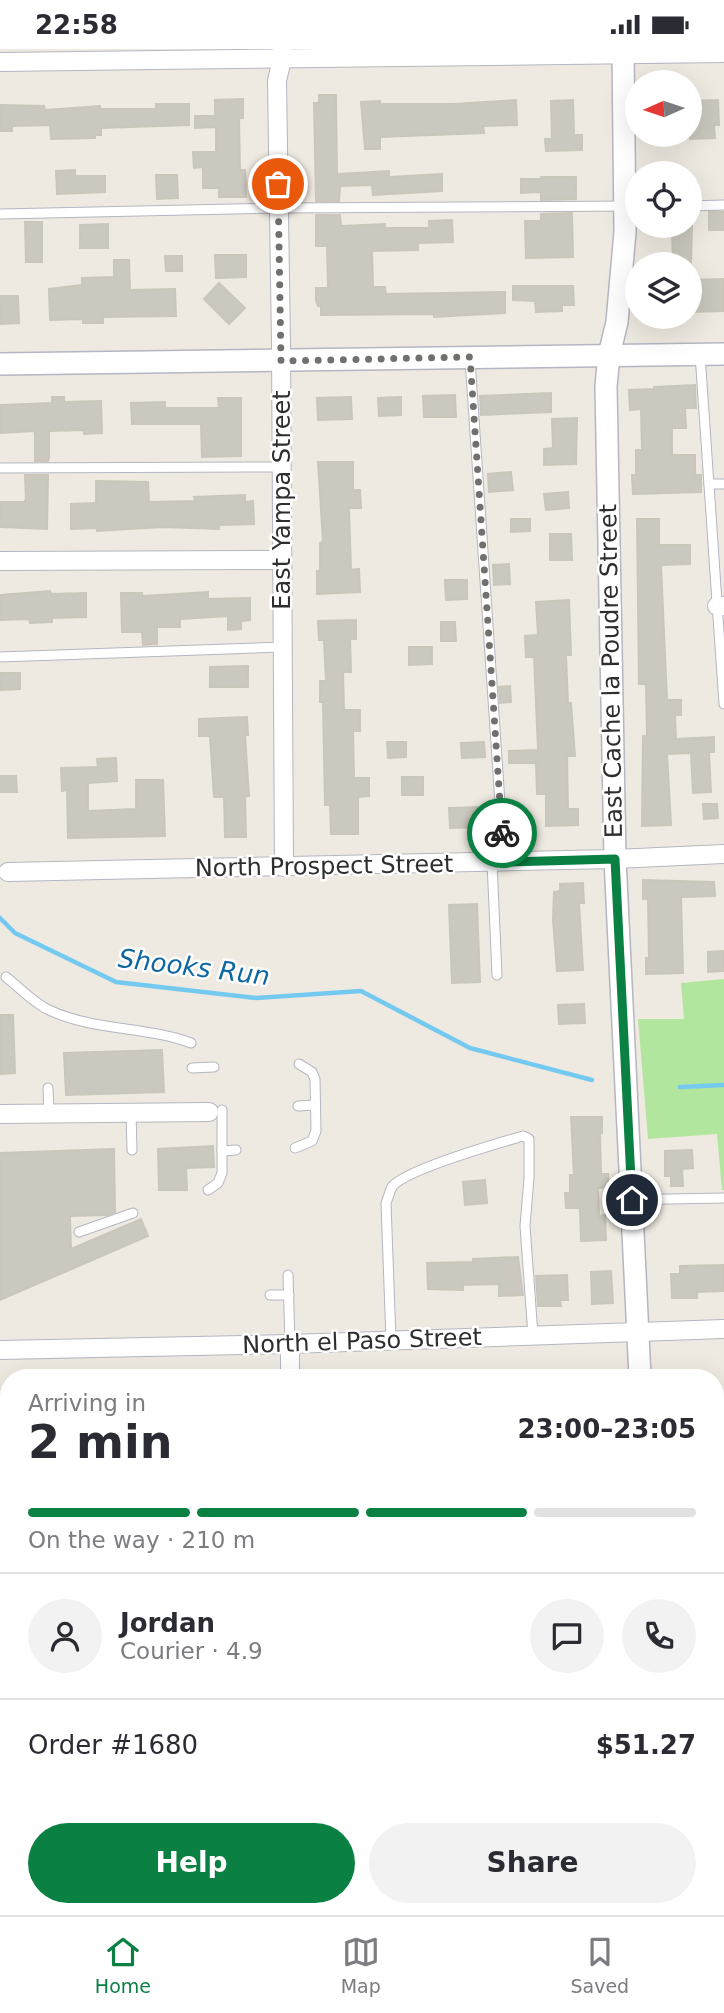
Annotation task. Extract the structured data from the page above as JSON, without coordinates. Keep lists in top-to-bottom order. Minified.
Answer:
{"streets":{"street":["East Yampa Street","East Cache la Poudre Street","North Prospect Street","North el Paso Street"]},"crossings":[["East Yampa Street","North Prospect Street"],["East Cache la Poudre Street","North Prospect Street"],["East Cache la Poudre Street","North el Paso Street"]],"water":["Shooks Run"],"north":"left","page":{"status":"22:58","heading":["2 min","Arriving in","23:00–23:05"],"panel":["Jordan","Courier · 4.9","Order #1680","$51.27"],"bar":"On the way · 210 m","buttons":["Help","Share"],"tabs":["Home","Map","Saved"]}}
